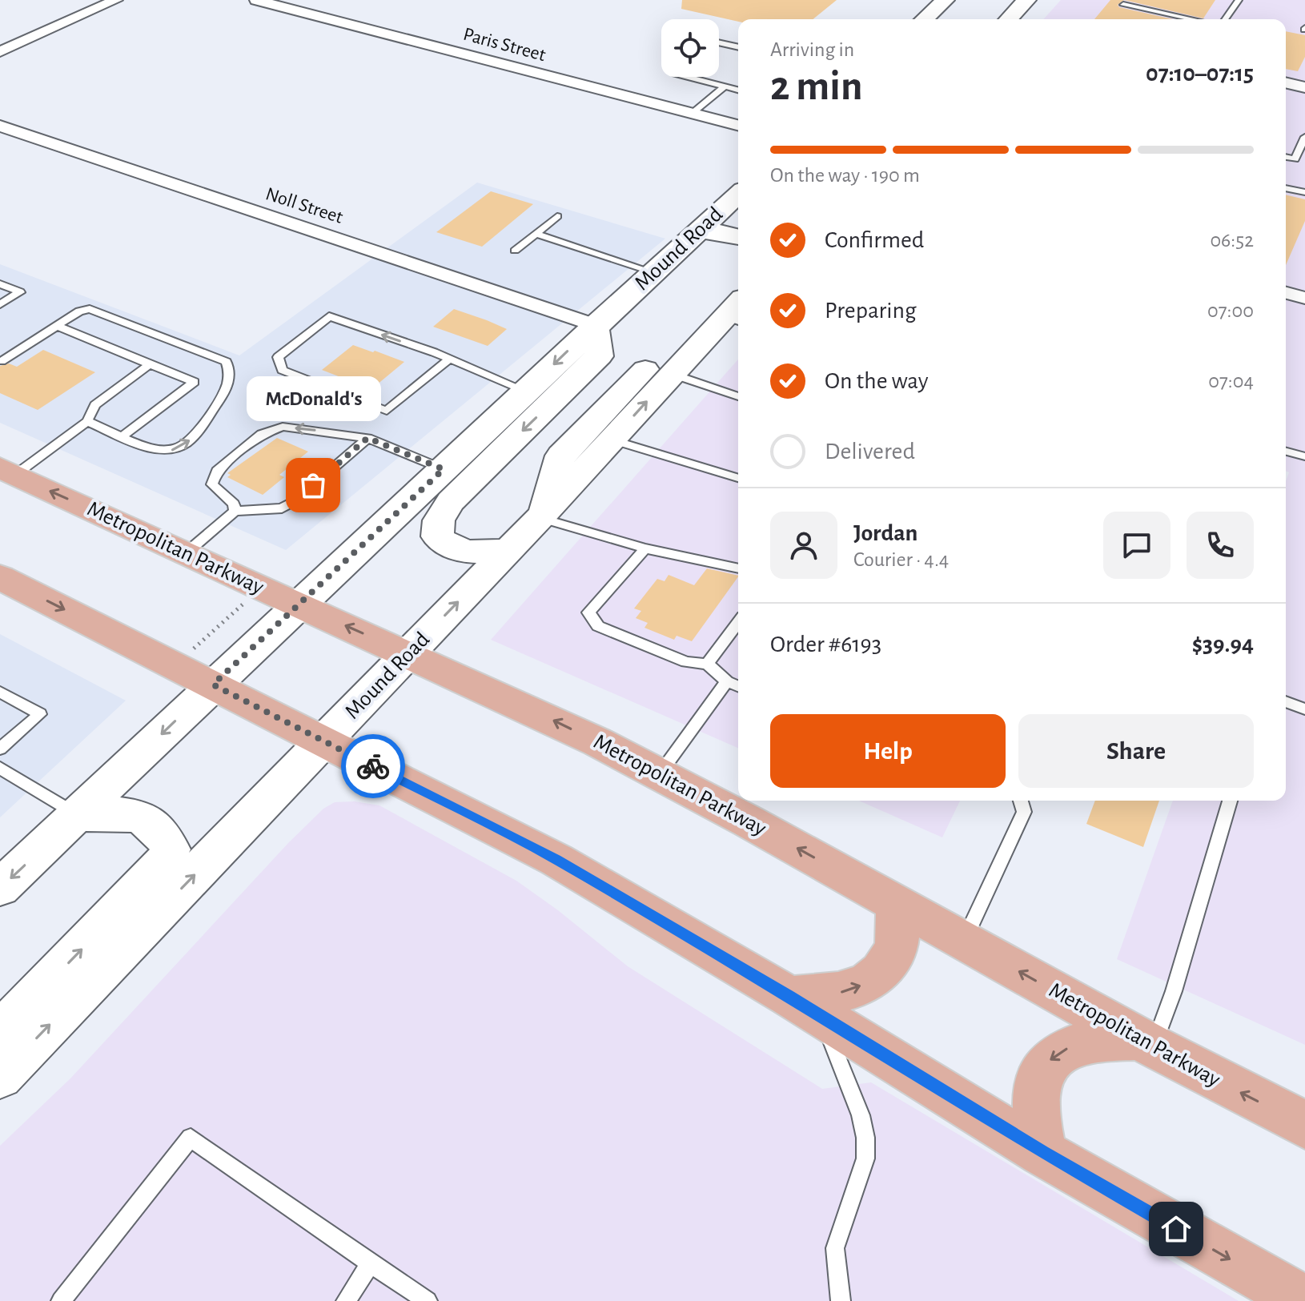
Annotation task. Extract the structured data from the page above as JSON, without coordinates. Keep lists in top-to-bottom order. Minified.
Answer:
{"streets":{"main road":["Mound Road","Metropolitan Parkway"],"street":["Paris Street","Noll Street"]},"crossings":[["Noll Street","Mound Road"],["Mound Road","Metropolitan Parkway"]],"places":["McDonald's"],"page":{"heading":["2 min","Arriving in","07:10–07:15"],"panel":["Jordan","Courier · 4.4","Order #6193","$39.94"],"bar":"On the way · 190 m","list":[["Confirmed","06:52"],["Preparing","07:00"],["On the way","07:04"],"Delivered"],"bubble":"McDonald's","buttons":["Help","Share"]}}
